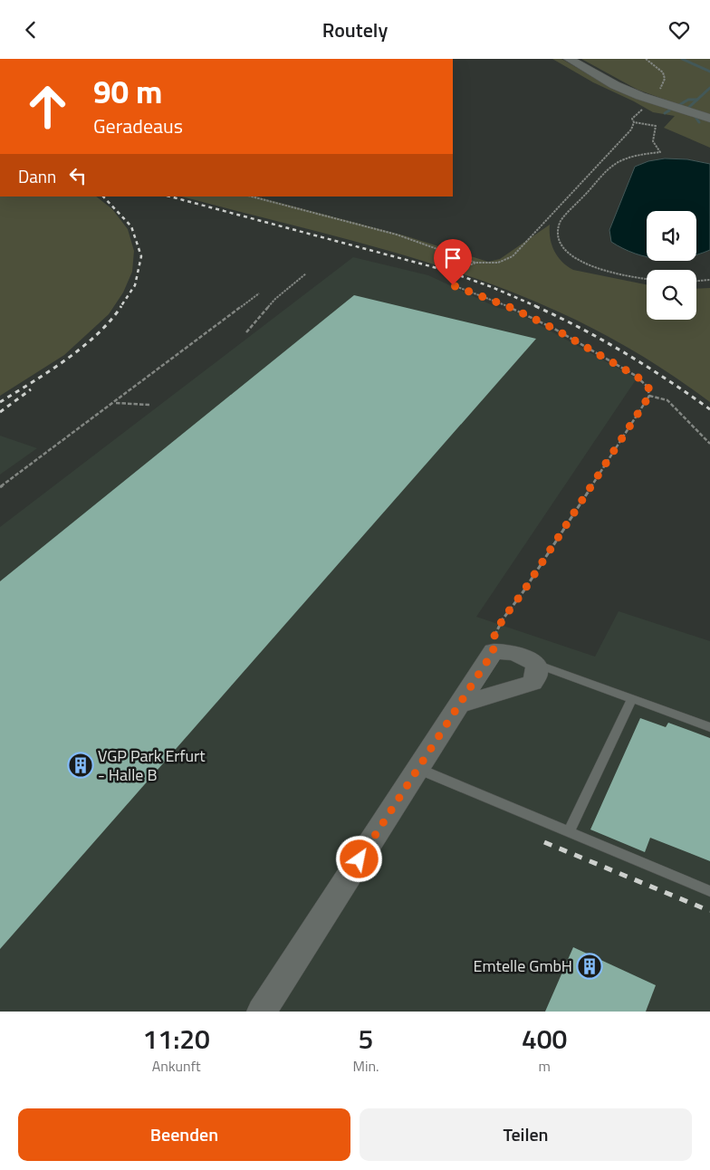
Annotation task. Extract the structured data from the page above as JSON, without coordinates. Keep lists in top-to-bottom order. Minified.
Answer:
{"places":{"building":["VGP Park Erfurt - Halle B","Emtelle GmbH"]},"page":{"header":"Routely","turn":["90 m","Geradeaus"],"then":"Dann","eta":["11:20","Ankunft","5","Min.","400","m"],"buttons":["Beenden","Teilen"]}}
